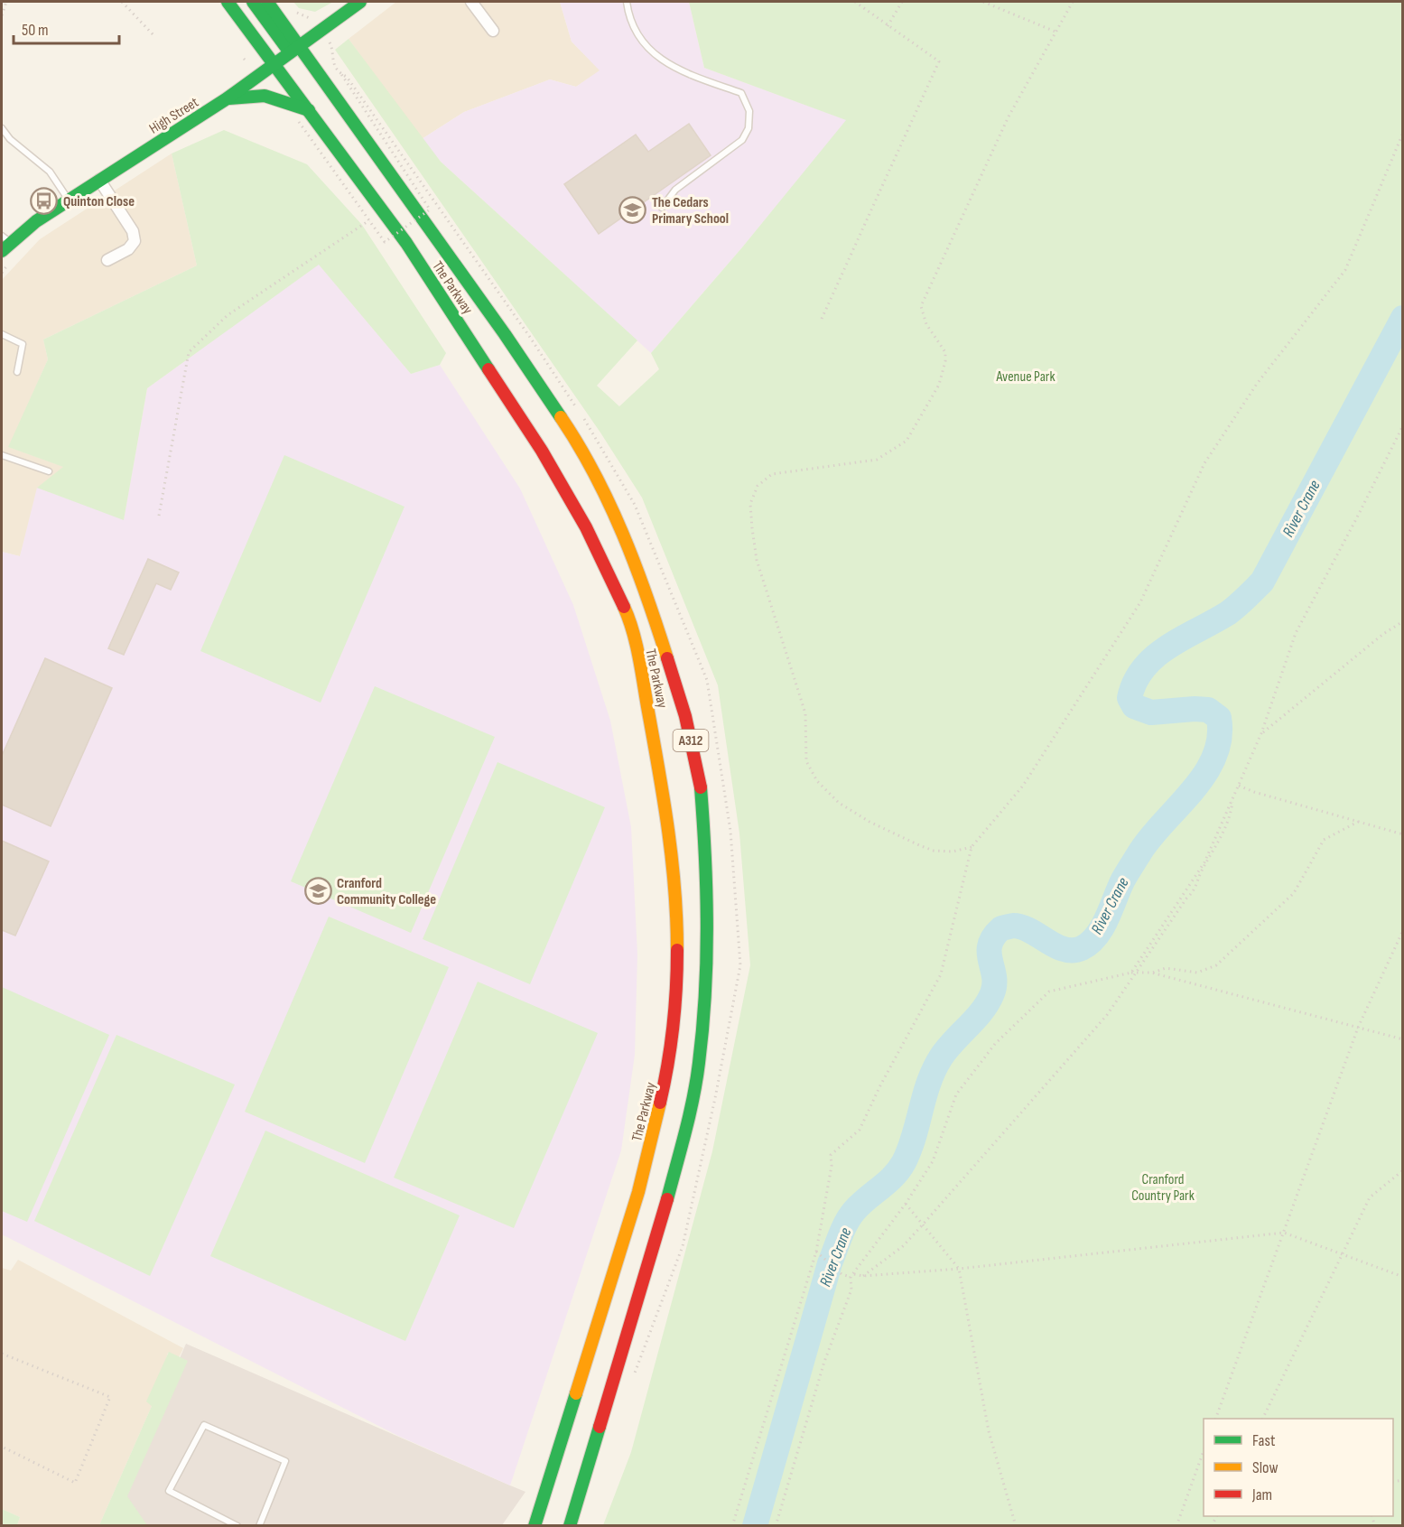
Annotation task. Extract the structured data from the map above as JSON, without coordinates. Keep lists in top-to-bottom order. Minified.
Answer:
{"streets":{"main road":["High Street","The Parkway","A312"]},"crossings":[["High Street","The Parkway"]],"water":["River Crane"],"parks":["Avenue Park","Cranford Country Park"],"places":{"bus stop":["Quinton Close"],"school or university":["The Cedars Primary School","Cranford Community College"]},"legend":["Fast","Slow","Jam"],"scale_bar":"50 m"}
